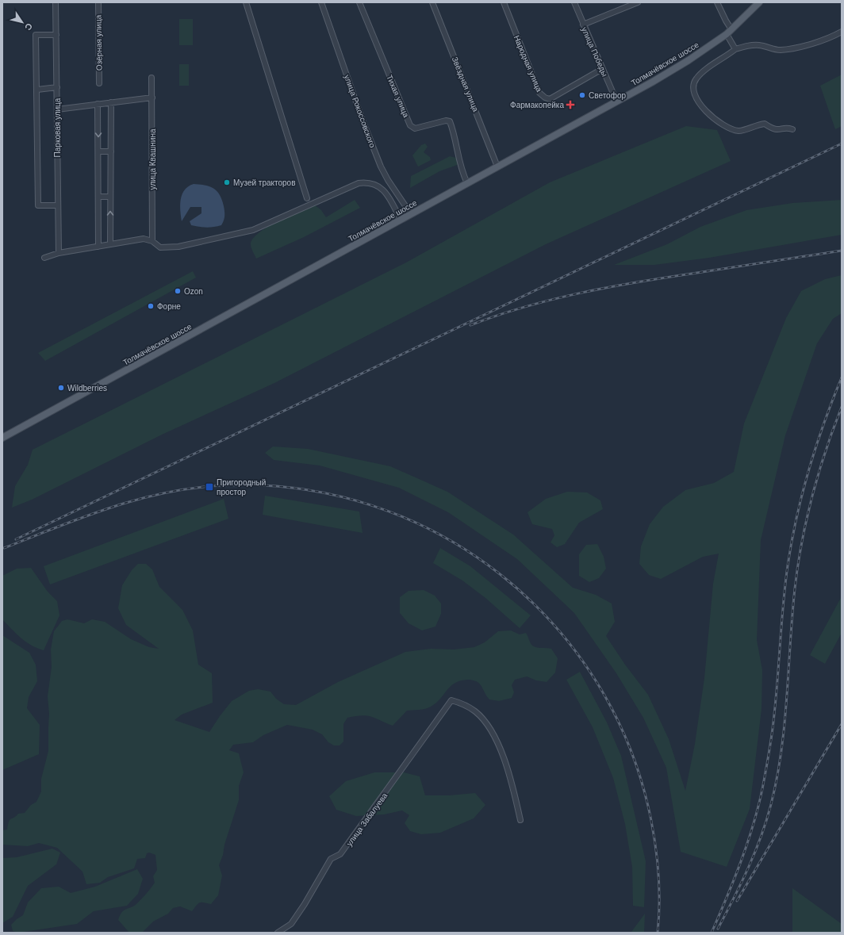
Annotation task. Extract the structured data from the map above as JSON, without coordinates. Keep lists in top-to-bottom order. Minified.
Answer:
{"streets":{"main road":["Толмачёвское шоссе"],"street":["Озёрная улица","улица Победы","Народная улица","Звёздная улица","Тихая улица","улица Рокоссовского","Парковая улица","улица Квашнина","улица Забалуева"]},"crossings":[["улица Победы","Народная улица"],["улица Победы","Толмачёвское шоссе"],["Толмачёвское шоссе","Звёздная улица"],["Толмачёвское шоссе","Тихая улица"],["Толмачёвское шоссе","улица Рокоссовского"]],"places":{"other":["Светофор","Музей тракторов","Ozon","Форне","Wildberries"],"health":["Фармакопейка"],"transit":["Пригородный простор"]},"north":"bottom right"}
